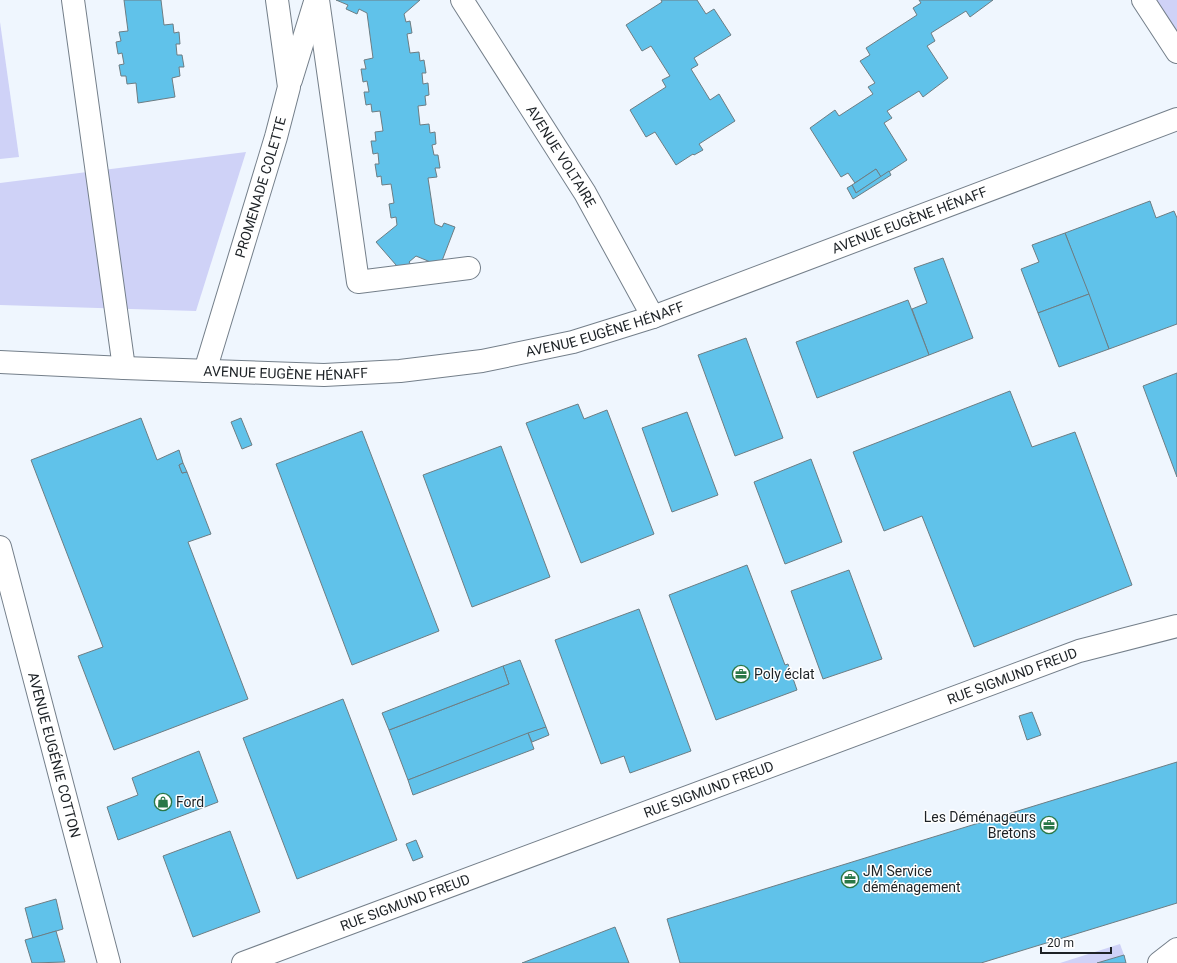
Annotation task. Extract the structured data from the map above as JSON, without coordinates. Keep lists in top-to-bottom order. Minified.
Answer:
{"streets":{"street":["AVENUE VOLTAIRE","PROMENADE COLETTE","AVENUE EUGÈNE HÉNAFF","RUE SIGMUND FREUD","AVENUE EUGÉNIE COTTON"]},"crossings":[["AVENUE VOLTAIRE","AVENUE EUGÈNE HÉNAFF"],["PROMENADE COLETTE","AVENUE EUGÈNE HÉNAFF"]],"places":{"office":["Poly éclat","Les Déménageurs Bretons","JM Service déménagement"],"shop":["Ford"]},"scale_bar":"20 m"}
